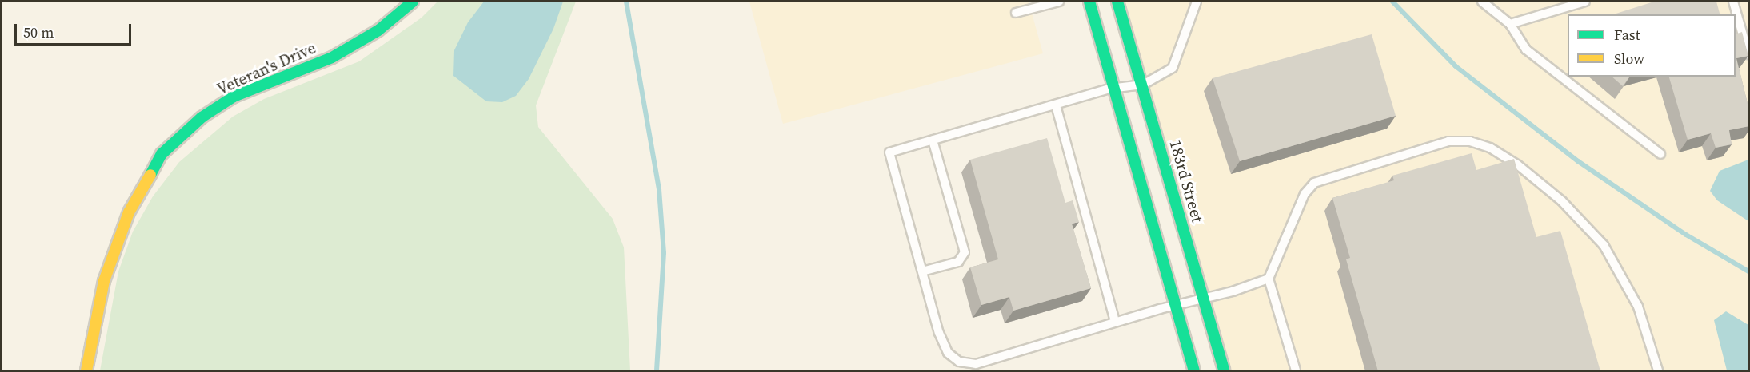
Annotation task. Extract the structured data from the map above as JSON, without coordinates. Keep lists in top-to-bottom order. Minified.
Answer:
{"streets":{"street":["Veteran's Drive","183rd Street"]},"legend":["Fast","Slow"],"scale_bar":"50 m"}
